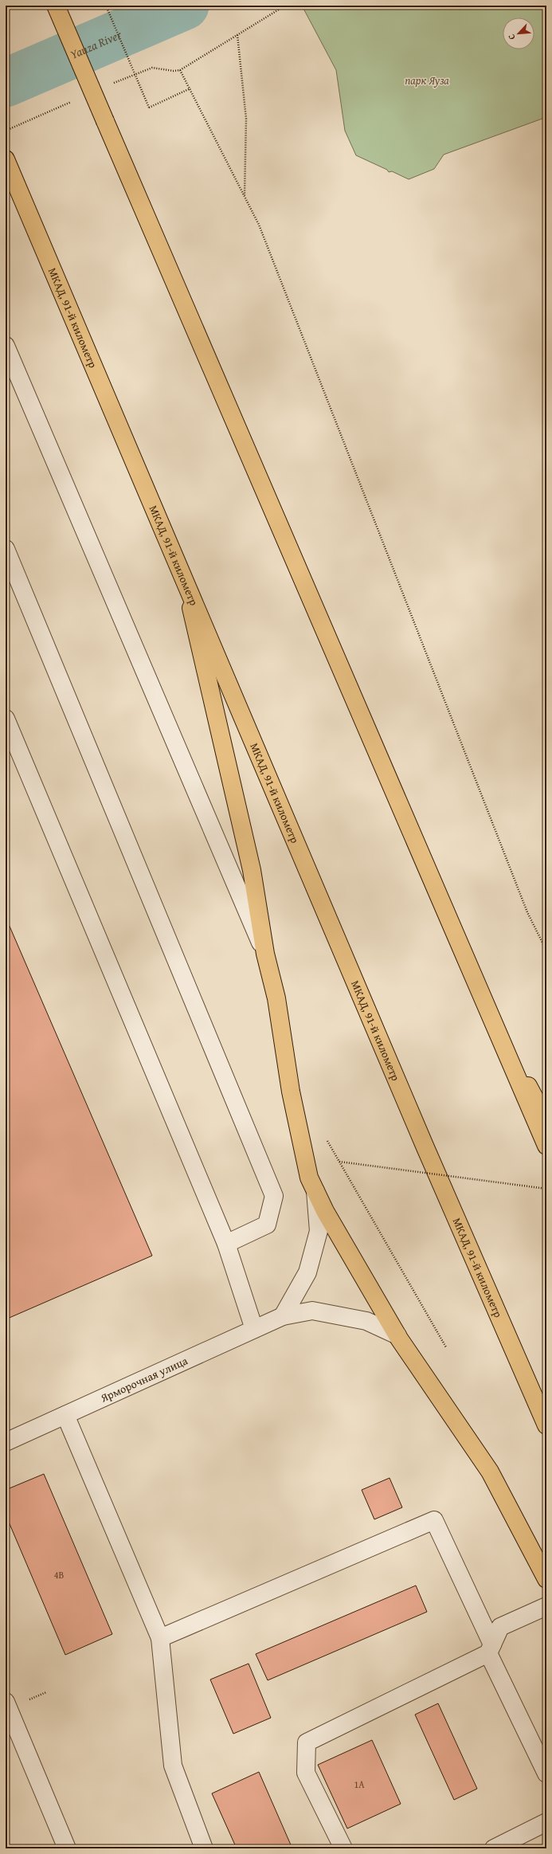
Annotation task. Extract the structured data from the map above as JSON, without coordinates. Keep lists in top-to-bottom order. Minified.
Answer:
{"streets":{"main road":["МКАД, 91-й километр"],"lane":["Ярморочная улица"]},"water":["Yauza River"],"parks":["парк Яуза"],"house_numbers":["4В","1А"],"north":"bottom left"}
